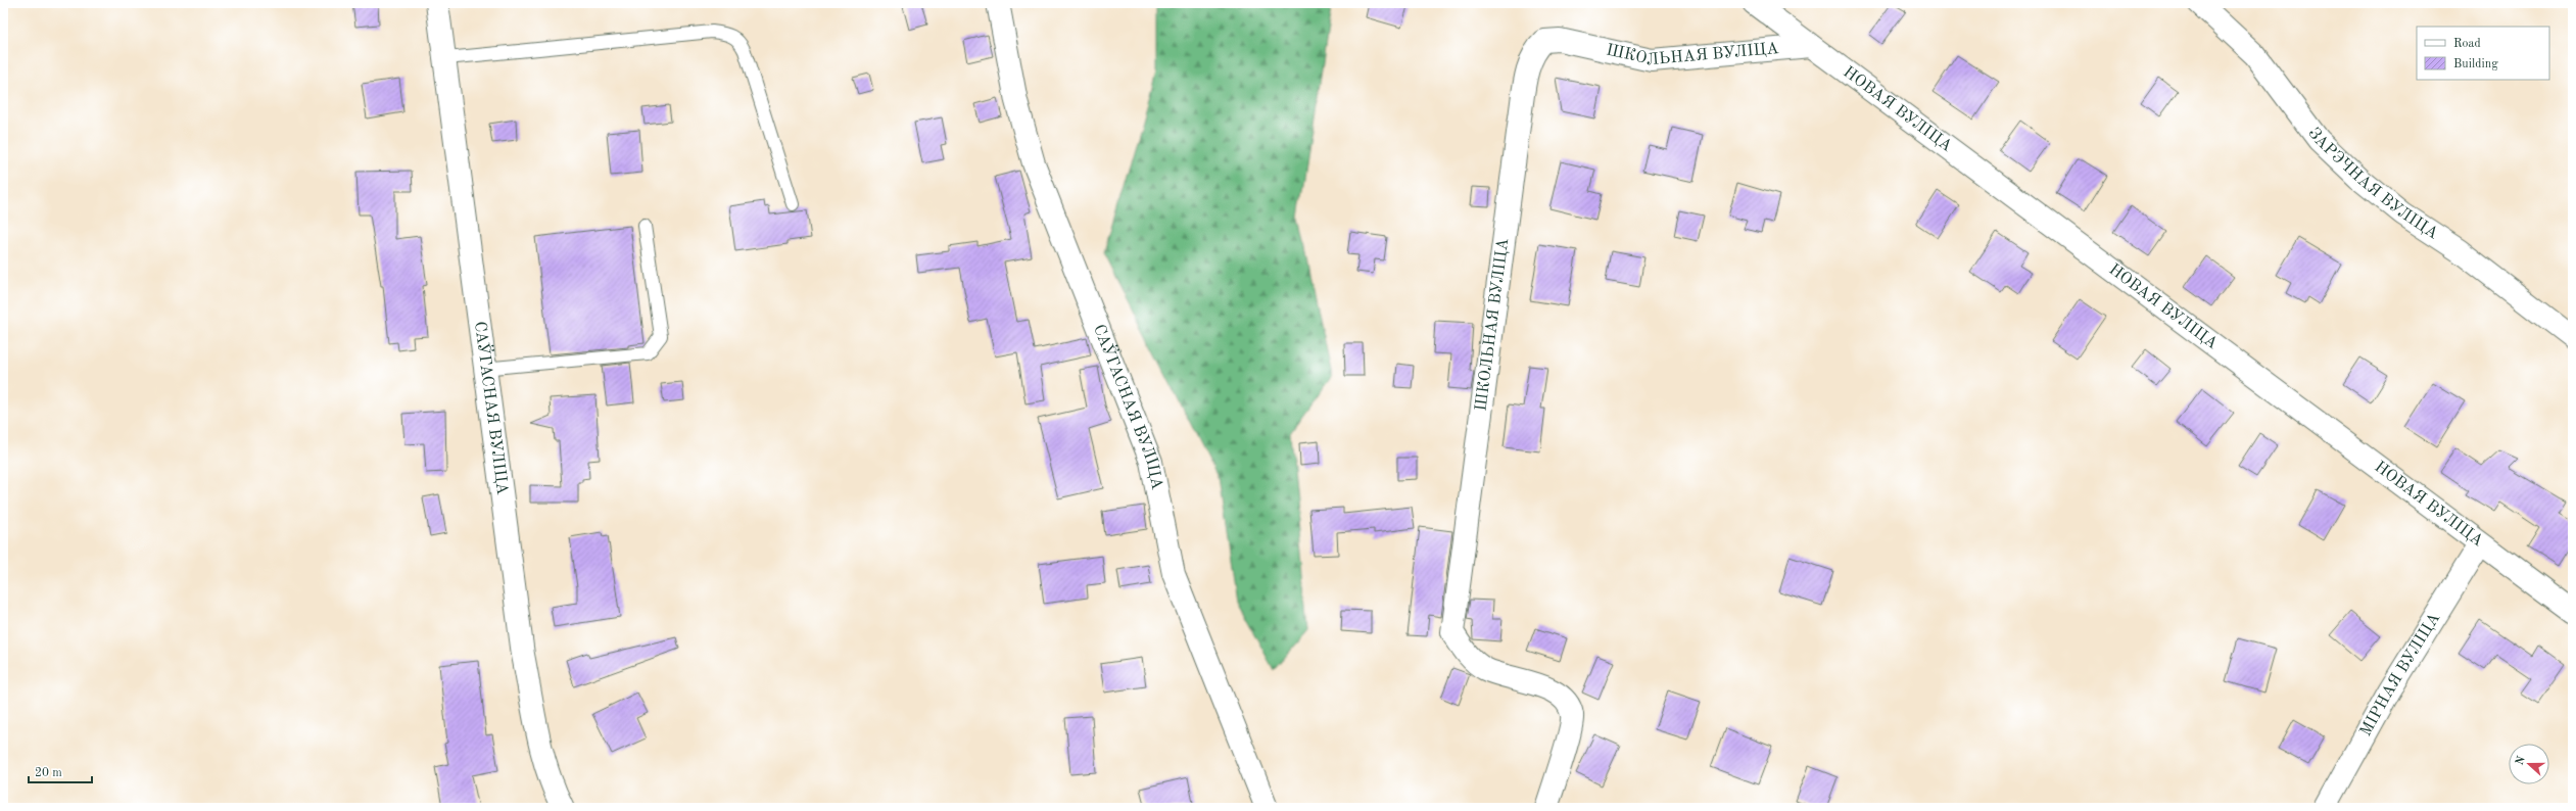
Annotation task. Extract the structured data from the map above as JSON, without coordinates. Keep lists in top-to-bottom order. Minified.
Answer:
{"streets":{"street":["ШКОЛЬНАЯ ВУЛІЦА","НОВАЯ ВУЛІЦА","ЗАРЭЧНАЯ ВУЛІЦА","САЎГАСНАЯ ВУЛІЦА","МІРНАЯ ВУЛІЦА"]},"crossings":[["ШКОЛЬНАЯ ВУЛІЦА","НОВАЯ ВУЛІЦА"],["НОВАЯ ВУЛІЦА","МІРНАЯ ВУЛІЦА"]],"legend":["Road","Building"],"scale_bar":"20 m","north":"left"}
